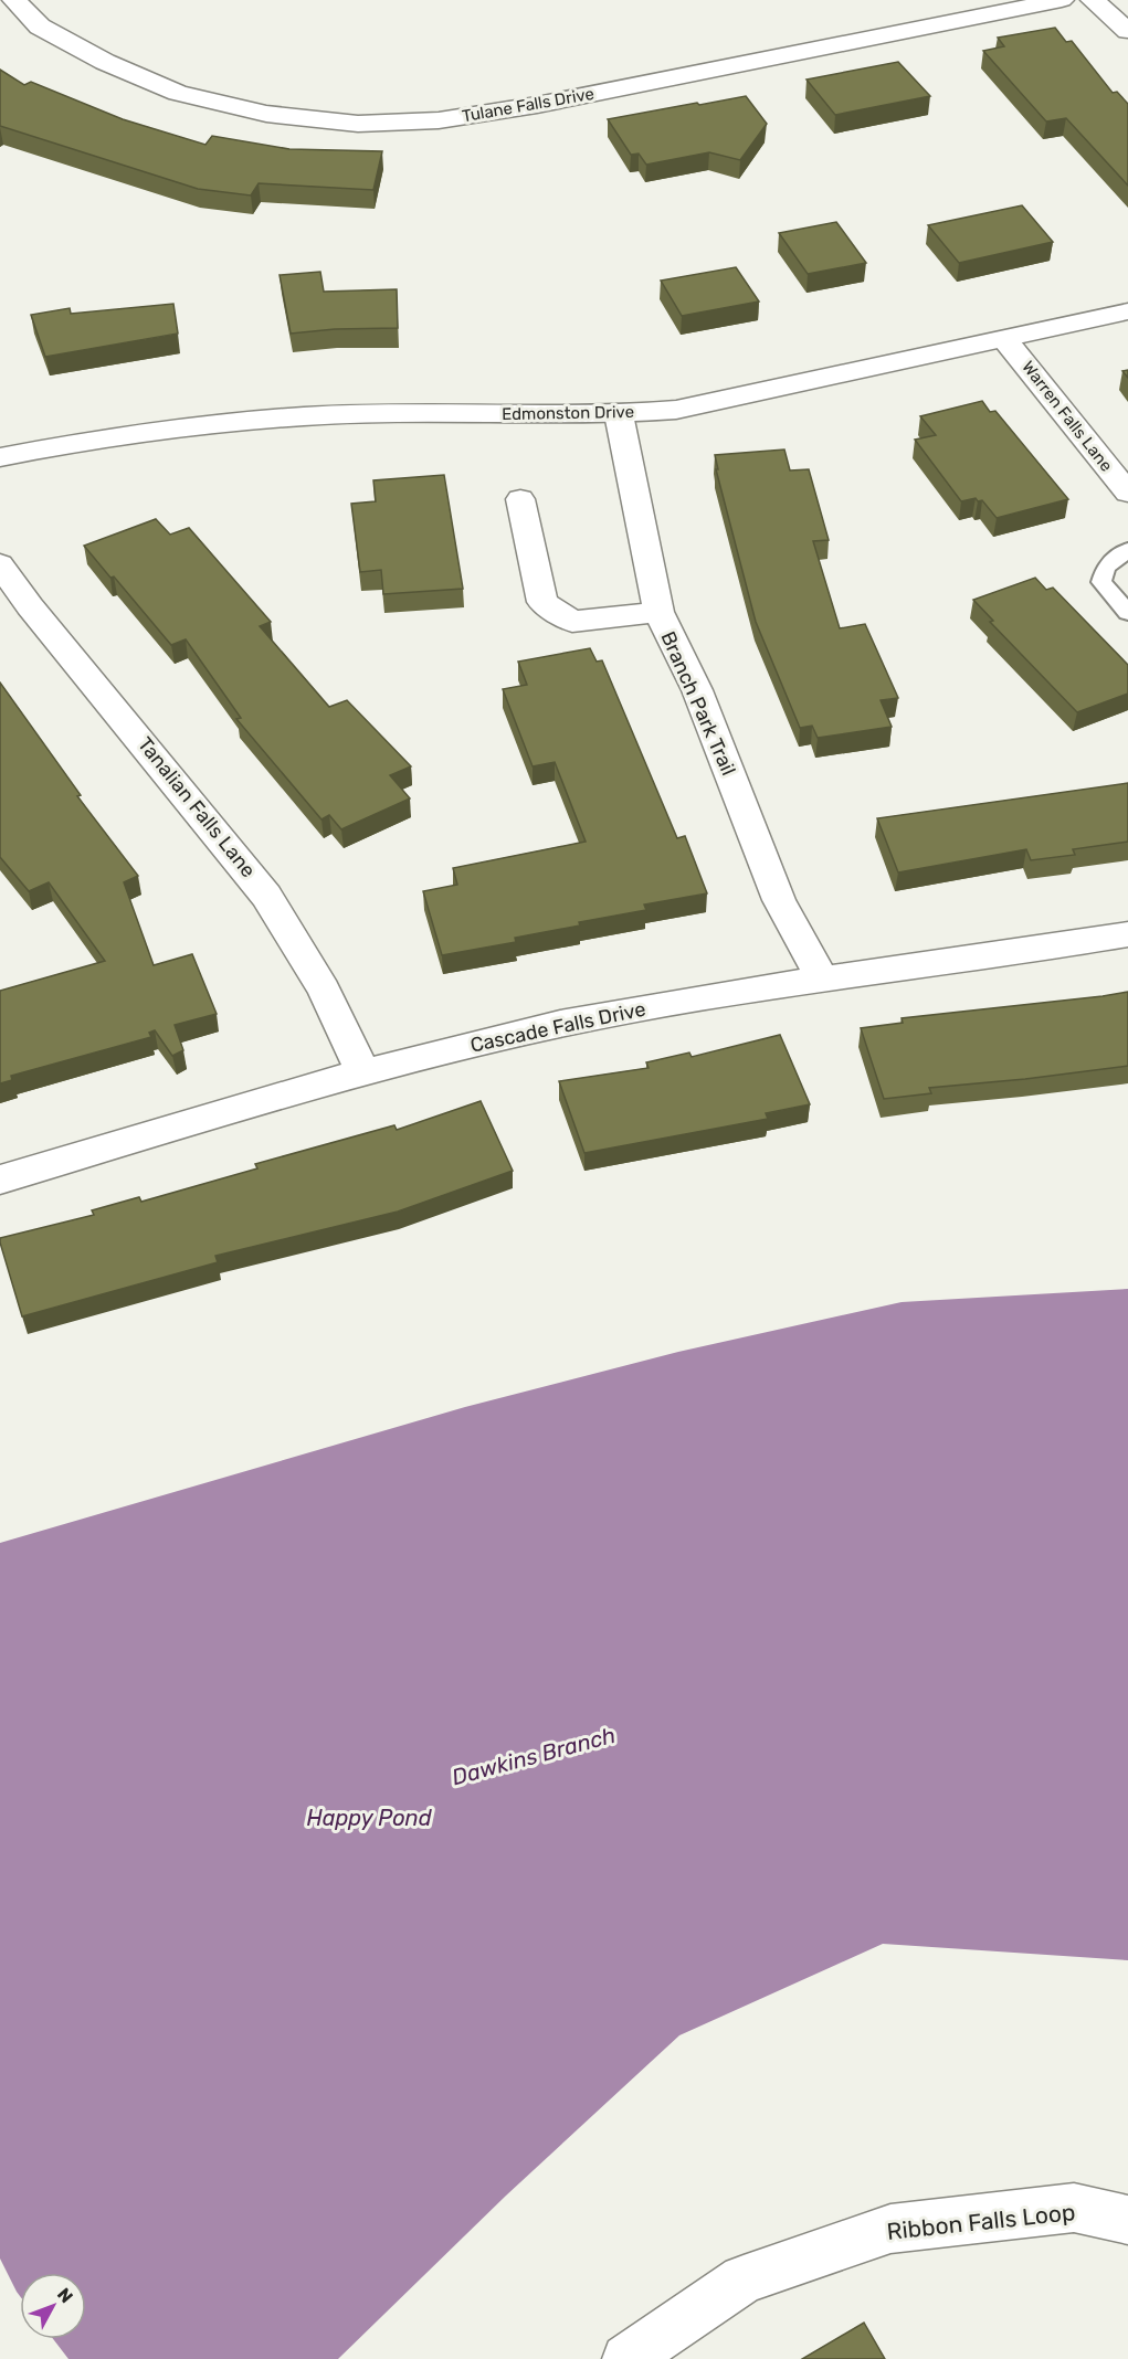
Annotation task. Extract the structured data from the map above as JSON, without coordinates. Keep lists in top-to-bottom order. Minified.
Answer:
{"streets":{"street":["Tulane Falls Drive","Edmonston Drive","Warren Falls Lane","Branch Park Trail","Tanalian Falls Lane","Cascade Falls Drive","Ribbon Falls Loop"]},"crossings":[["Edmonston Drive","Warren Falls Lane"],["Edmonston Drive","Branch Park Trail"],["Branch Park Trail","Cascade Falls Drive"],["Tanalian Falls Lane","Cascade Falls Drive"]],"water":["Dawkins Branch","Happy Pond"],"north":"top right"}
